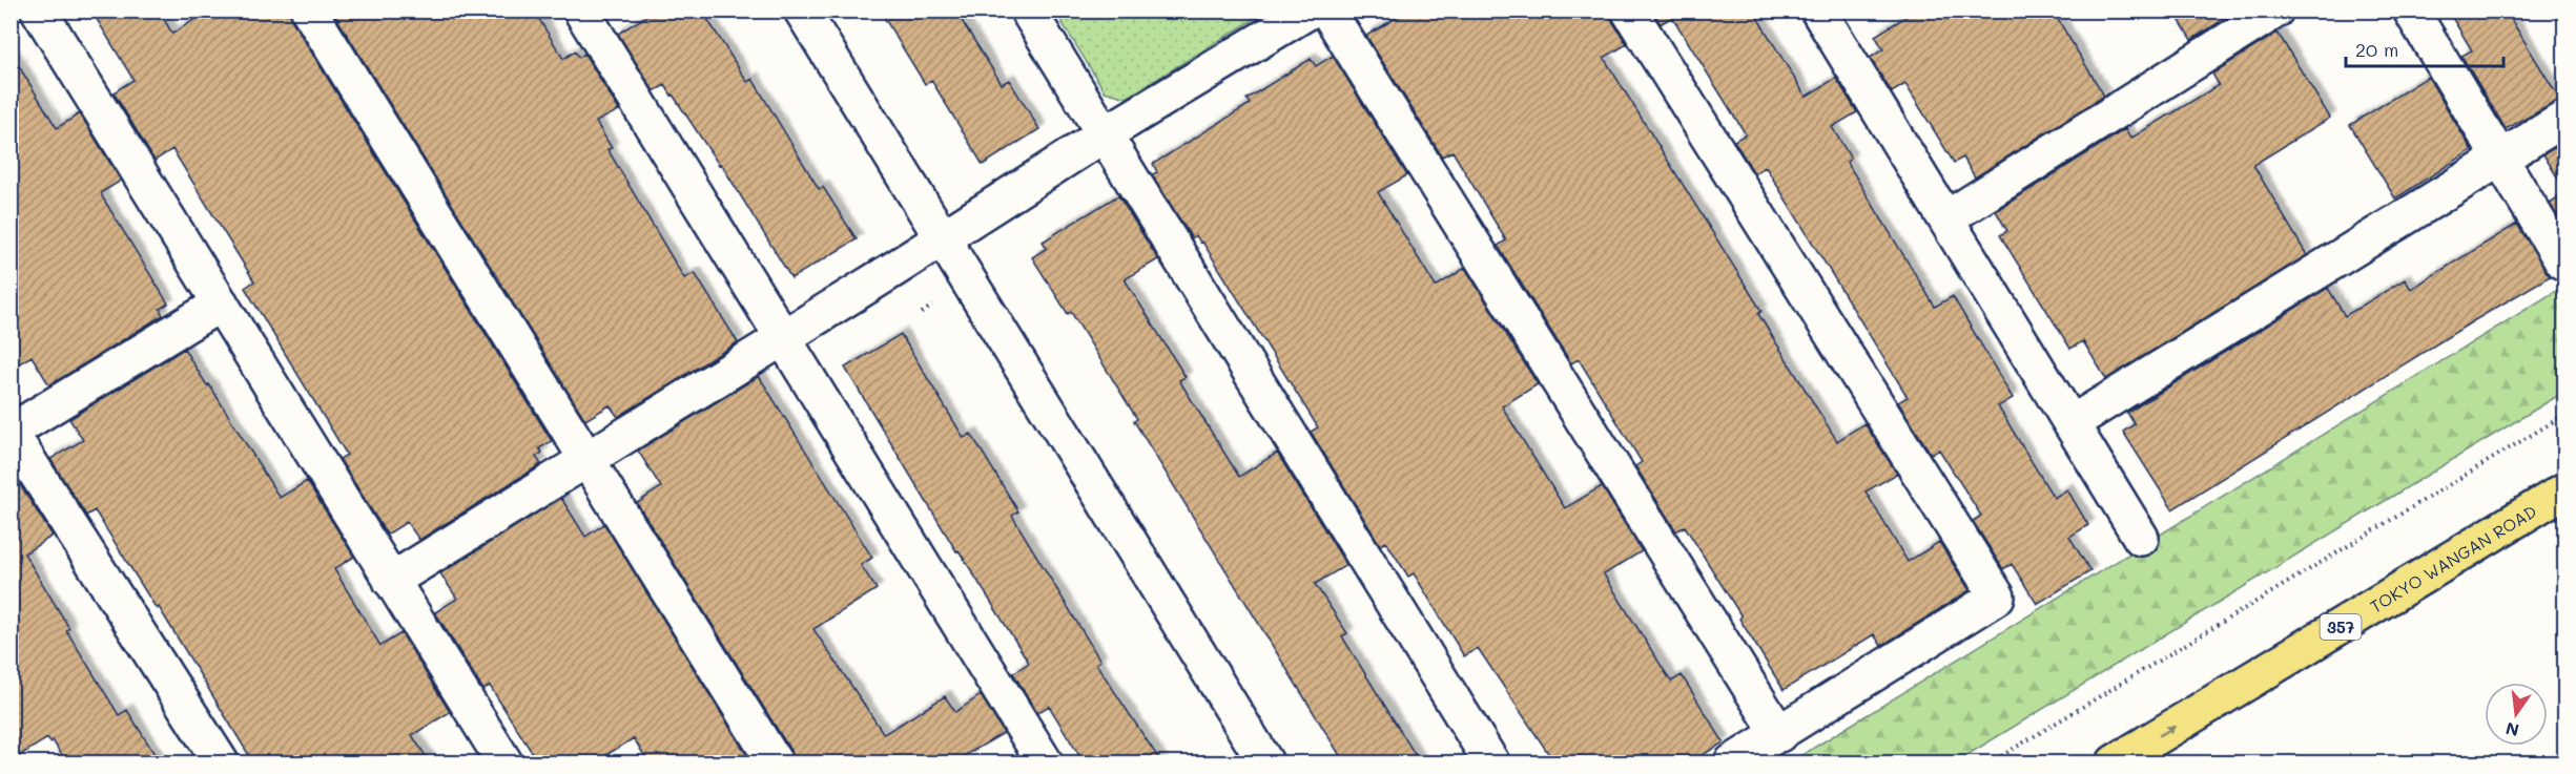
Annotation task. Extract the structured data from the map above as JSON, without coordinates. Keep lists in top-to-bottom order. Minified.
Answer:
{"streets":{"highway":["TOKYO WANGAN ROAD","357"]},"one_way":["TOKYO WANGAN ROAD"],"scale_bar":"20 m","north":"bottom"}
